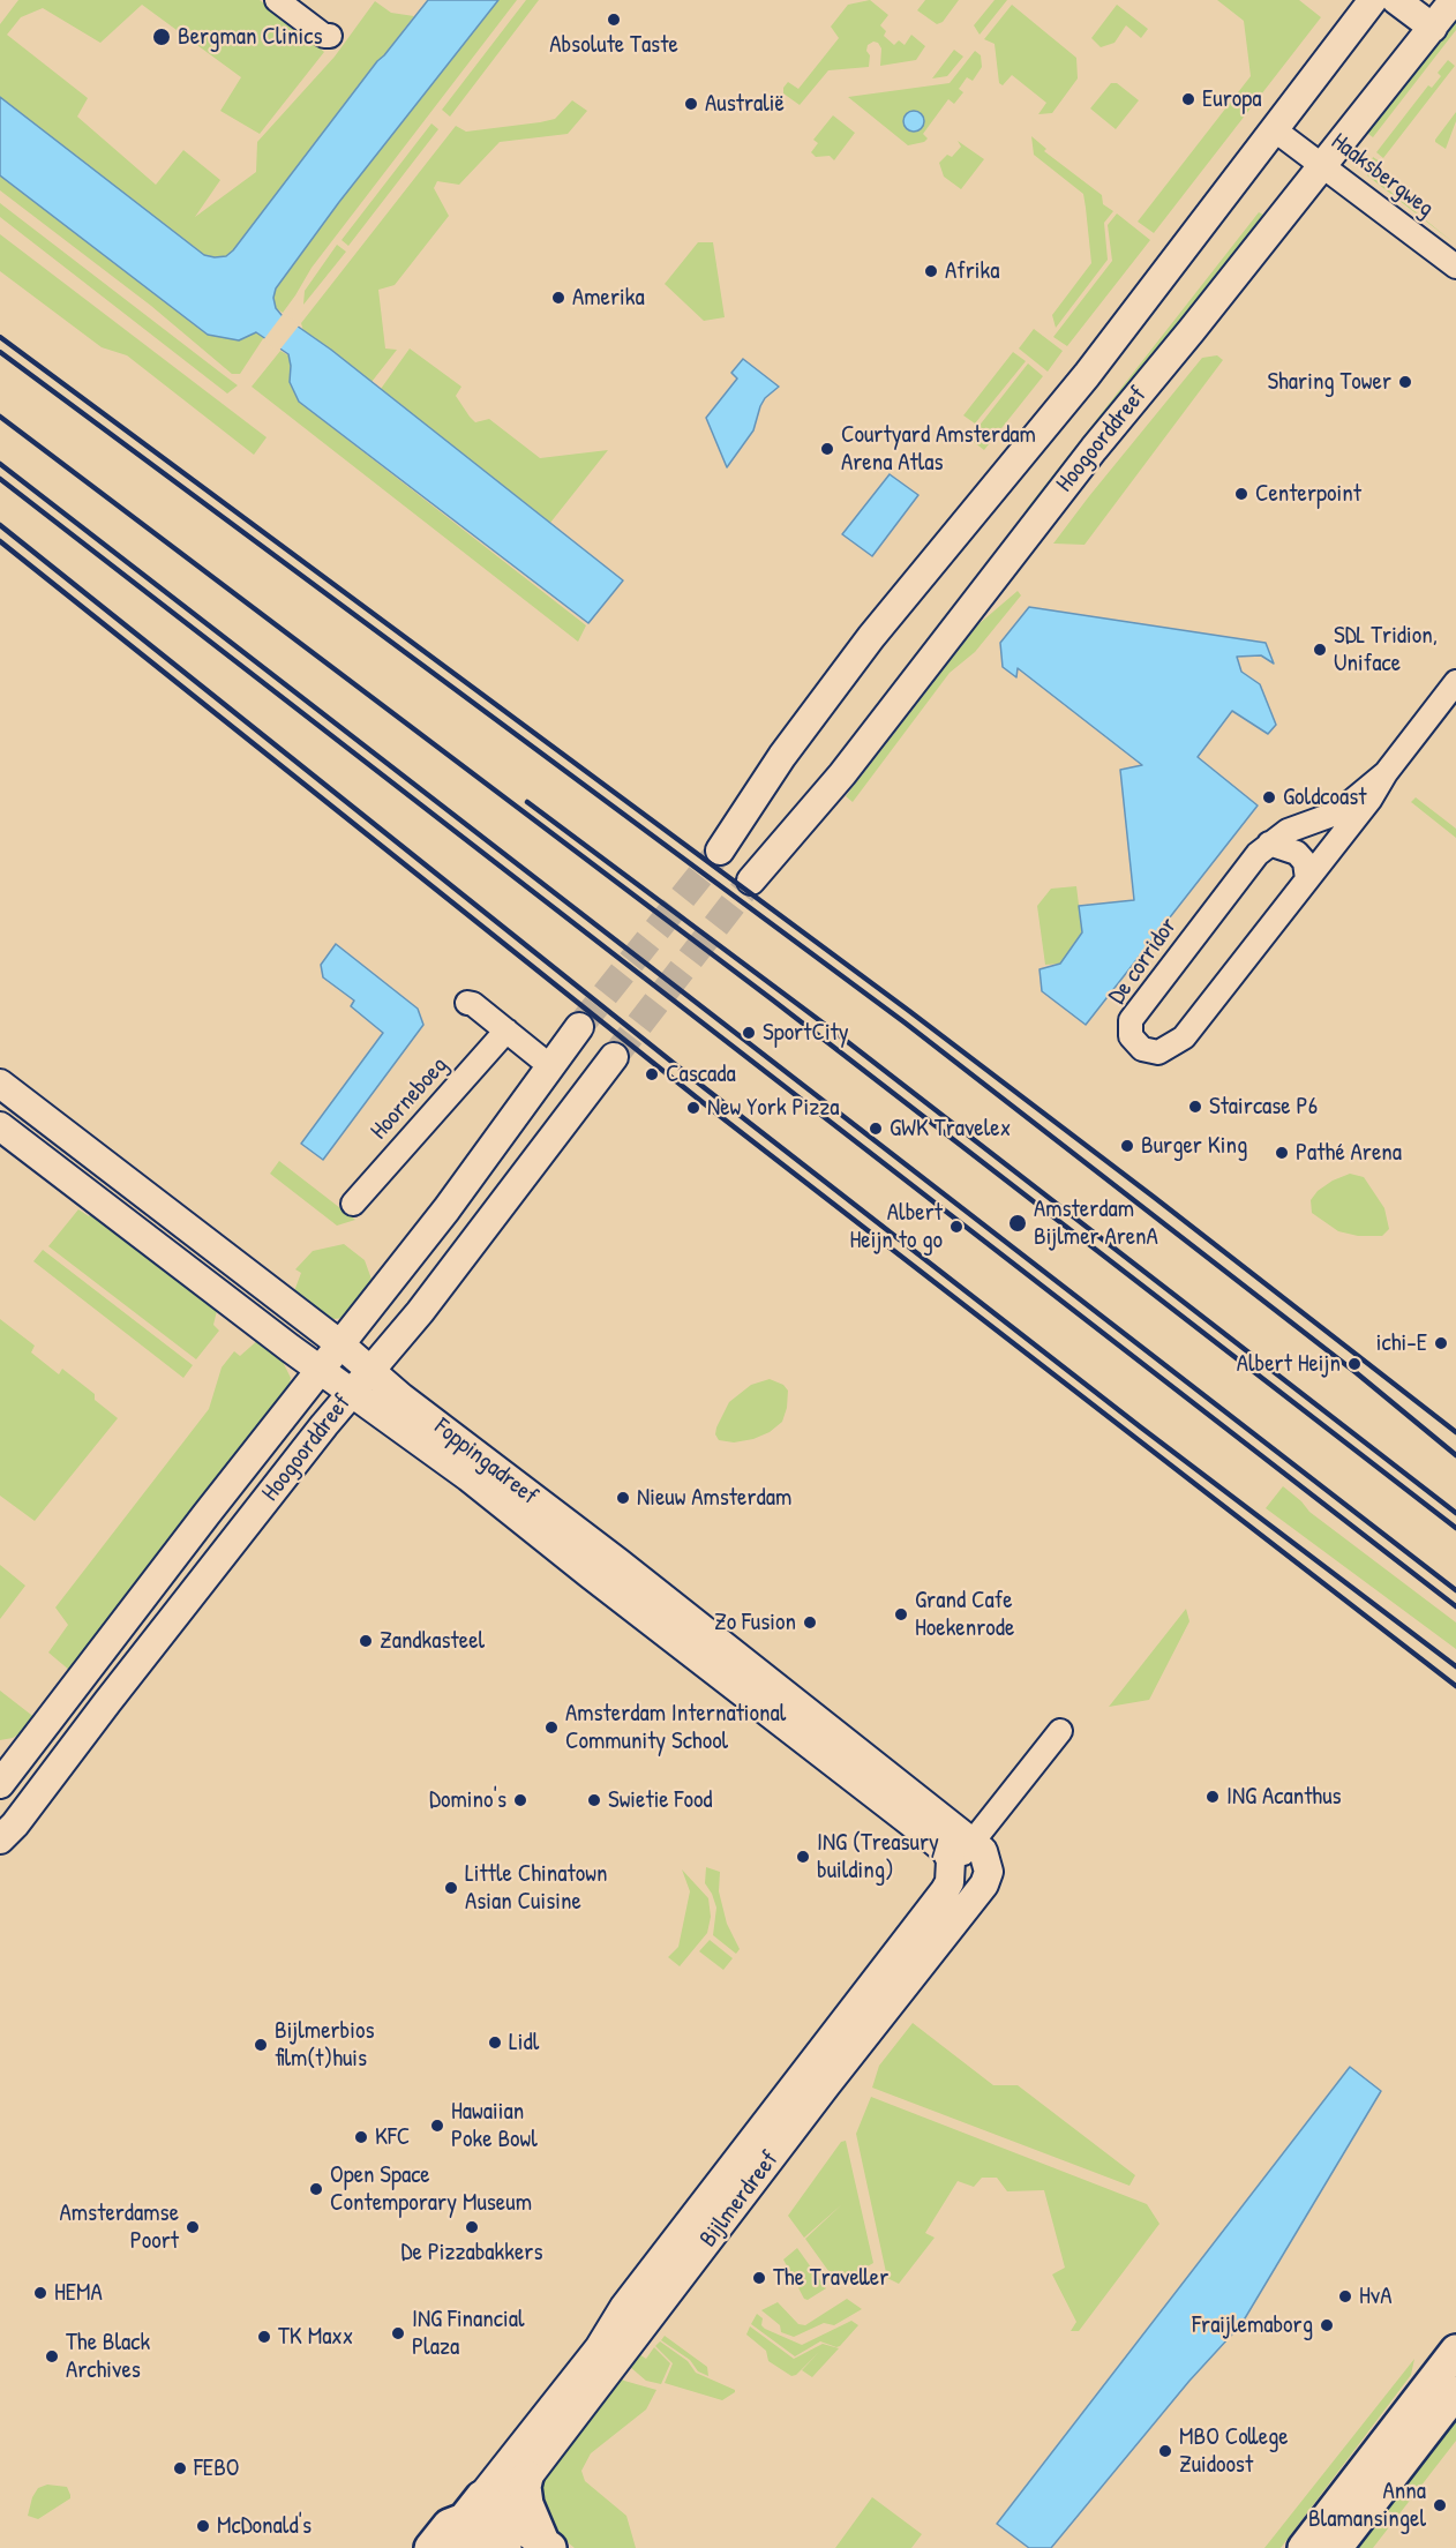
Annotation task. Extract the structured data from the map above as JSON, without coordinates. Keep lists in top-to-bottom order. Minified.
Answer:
{"streets":{"main road":["Bijlmerdreef"],"street":["Haaksbergweg","Hoogoorddreef","De corridor","Hoorneboeg","Foppingadreef"]},"crossings":[["Haaksbergweg","Hoogoorddreef"],["Hoogoorddreef","Foppingadreef"],["Foppingadreef","Bijlmerdreef"]],"places":["Absolute Taste","Bergman Clinics","Europa","Australië","Afrika","Amerika","Sharing Tower","Courtyard Amsterdam Arena Atlas","Centerpoint","SDL Tridion, Uniface","Goldcoast","SportCity","Cascada","Staircase P6","New York Pizza","GWK Travelex","Burger King","Pathé Arena","Amsterdam Bijlmer ArenA","Albert Heijn to go","ichi-E","Albert Heijn","Nieuw Amsterdam","Grand Cafe Hoekenrode","Zo Fusion","Zandkasteel","Amsterdam International Community School","ING Acanthus","Domino's","Swietie Food","ING (Treasury building)","Little Chinatown Asian Cuisine","Lidl","Bijlmerbios film(t)huis","Hawaiian Poke Bowl","KFC","Open Space Contemporary Museum","Amsterdamse Poort","De Pizzabakkers","The Traveller","HEMA","HvA","Fraijlemaborg","ING Financial Plaza","TK Maxx","The Black Archives","MBO College Zuidoost","FEBO","Anna Blamansingel","McDonald's"]}
